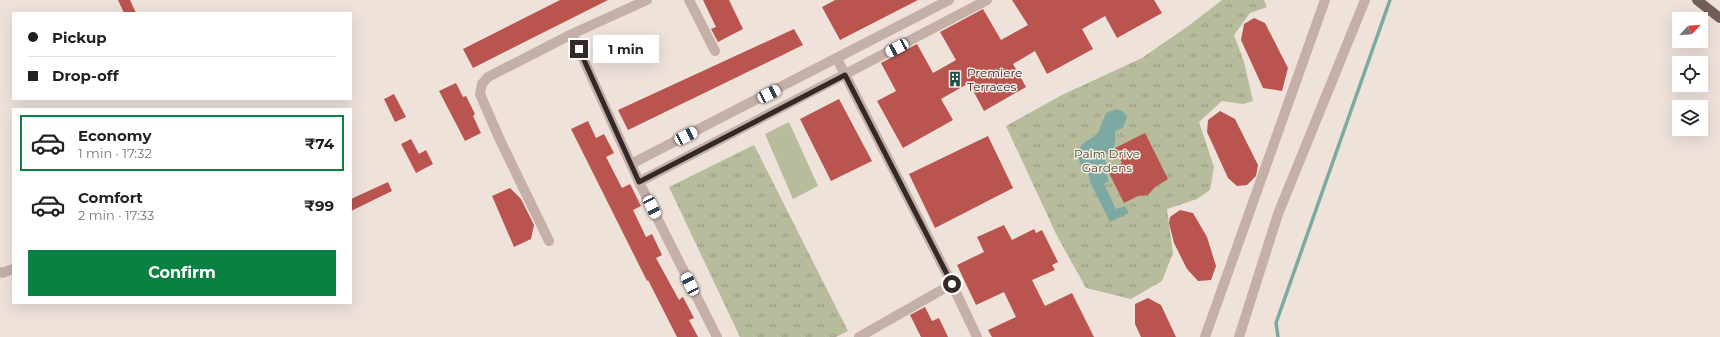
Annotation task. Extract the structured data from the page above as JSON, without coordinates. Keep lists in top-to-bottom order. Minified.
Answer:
{"parks":["Palm Drive Gardens"],"places":{"building":["Premiere Terraces"]},"north":"top right","page":{"banner":["Pickup","Drop-off"],"bubble":"1 min","list":[{"name":"Economy","note":"1 min · 17:32","value":"₹74"},{"name":"Comfort","note":"2 min · 17:33","value":"₹99"}],"buttons":"Confirm"}}
